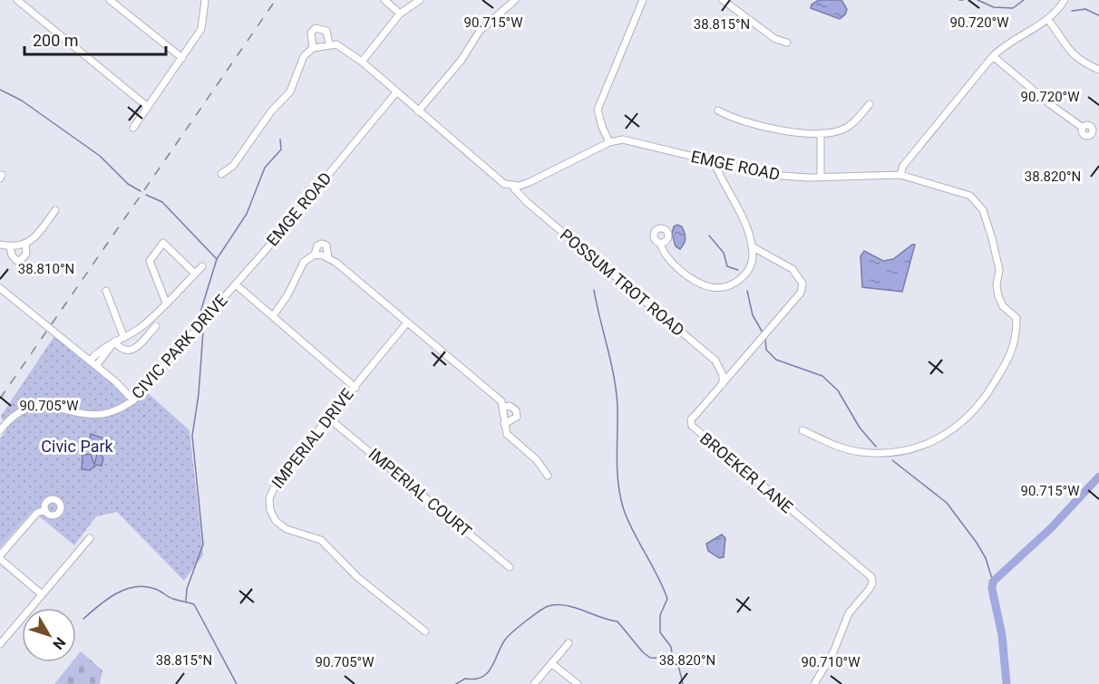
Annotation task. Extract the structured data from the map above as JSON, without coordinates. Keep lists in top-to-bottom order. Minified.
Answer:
{"streets":{"street":["EMGE ROAD","POSSUM TROT ROAD","CIVIC PARK DRIVE","IMPERIAL DRIVE","BROEKER LANE","IMPERIAL COURT"]},"crossings":[["EMGE ROAD","POSSUM TROT ROAD"],["EMGE ROAD","CIVIC PARK DRIVE"],["EMGE ROAD","IMPERIAL DRIVE"],["POSSUM TROT ROAD","BROEKER LANE"],["CIVIC PARK DRIVE","IMPERIAL DRIVE"],["IMPERIAL DRIVE","IMPERIAL COURT"]],"parks":["Civic Park"],"scale_bar":"200 m","north":"bottom right","coordinates":["90.715°W","90.720°W","38.815°N","38.820°N","38.810°N","90.705°W","90.710°W"]}
